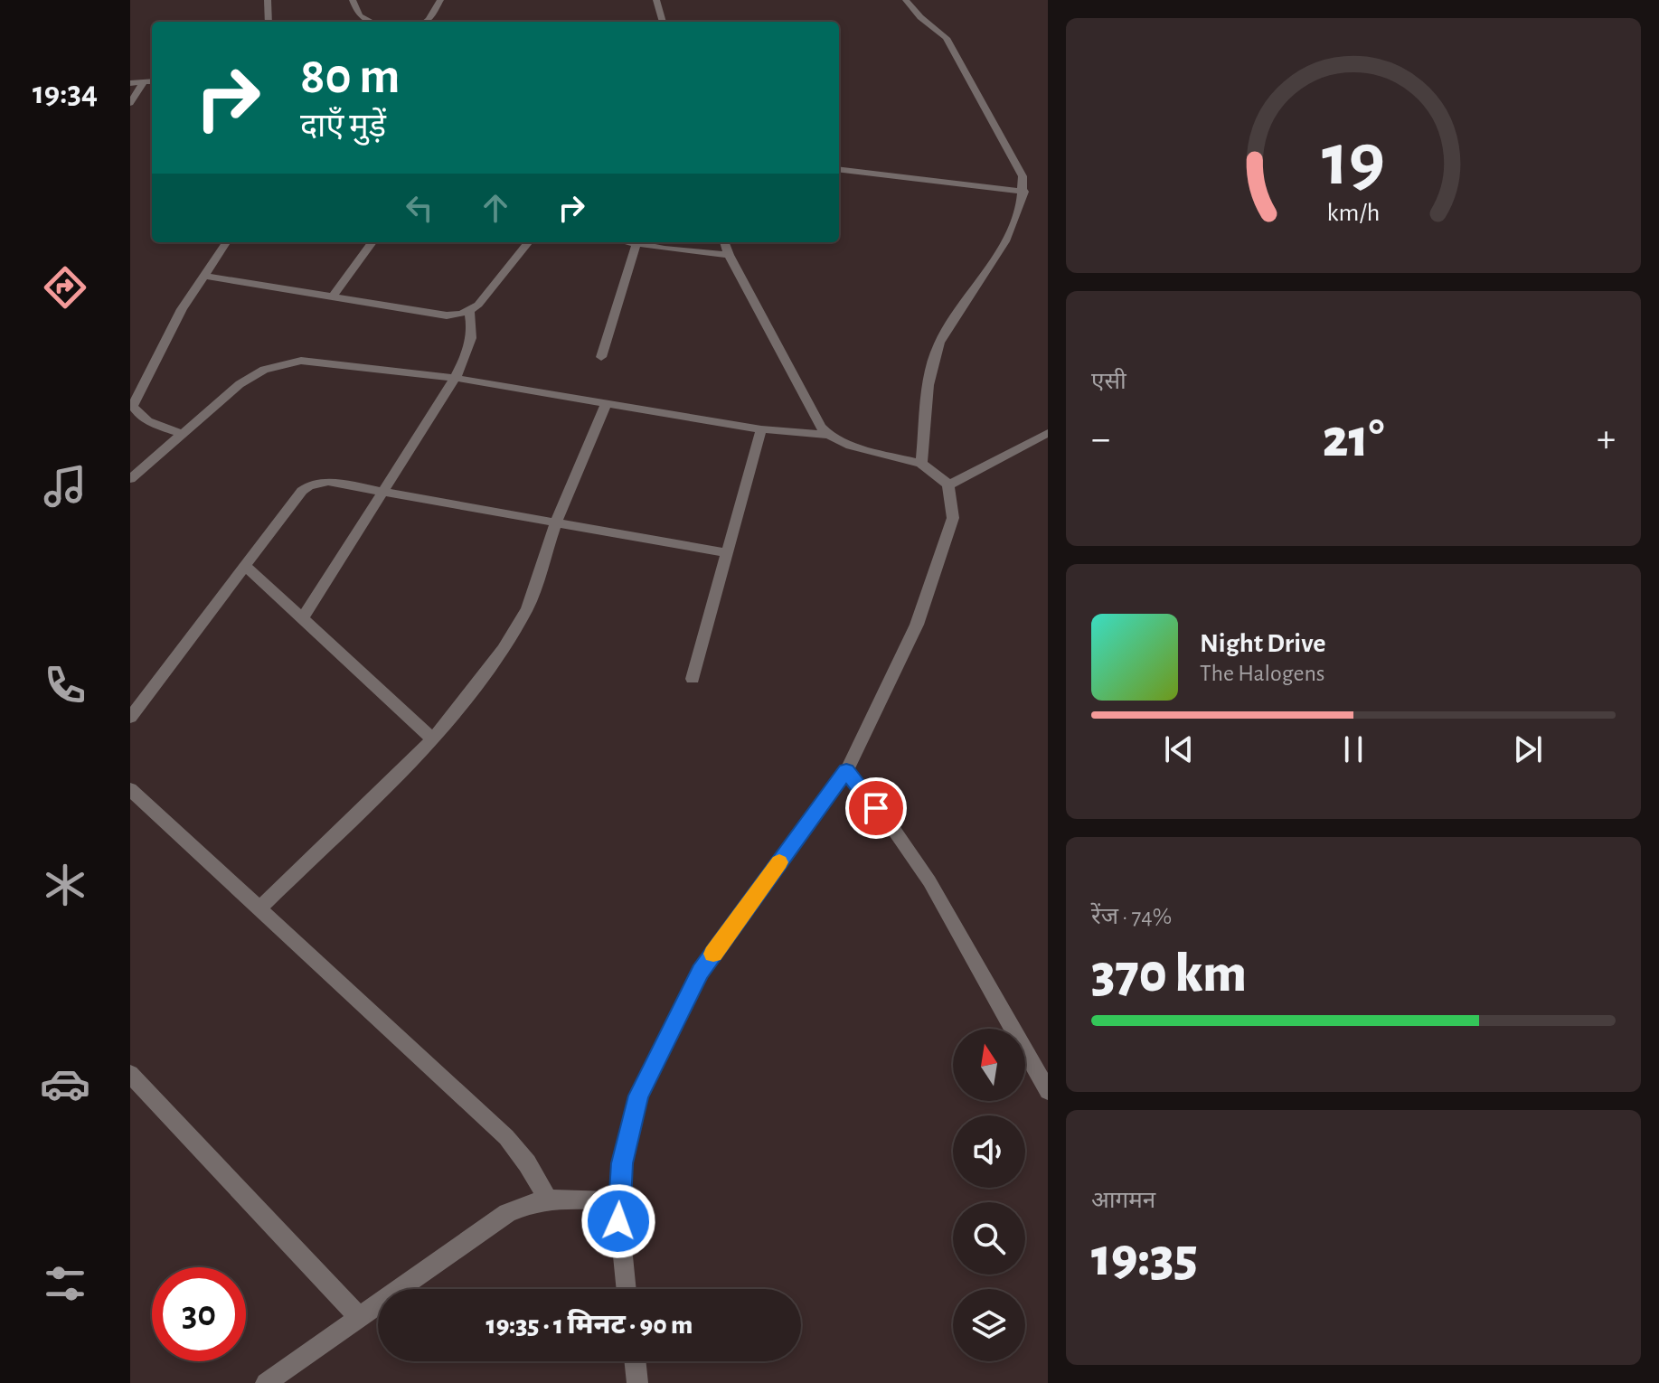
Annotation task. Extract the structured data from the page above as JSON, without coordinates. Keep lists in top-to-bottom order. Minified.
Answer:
{"north":"top","page":{"tabs":"19:34","turn":["80 m","दाएँ मुड़ें"],"tile":["एसी",["रेंज · 74%","370 km"],["आगमन","19:35"]],"heat":["−","21°","+"],"song":["Night Drive","The Halogens"],"limit":"30","trip":"19:35 · 1 मिनट · 90 m","gauge":["19","km/h"]}}
